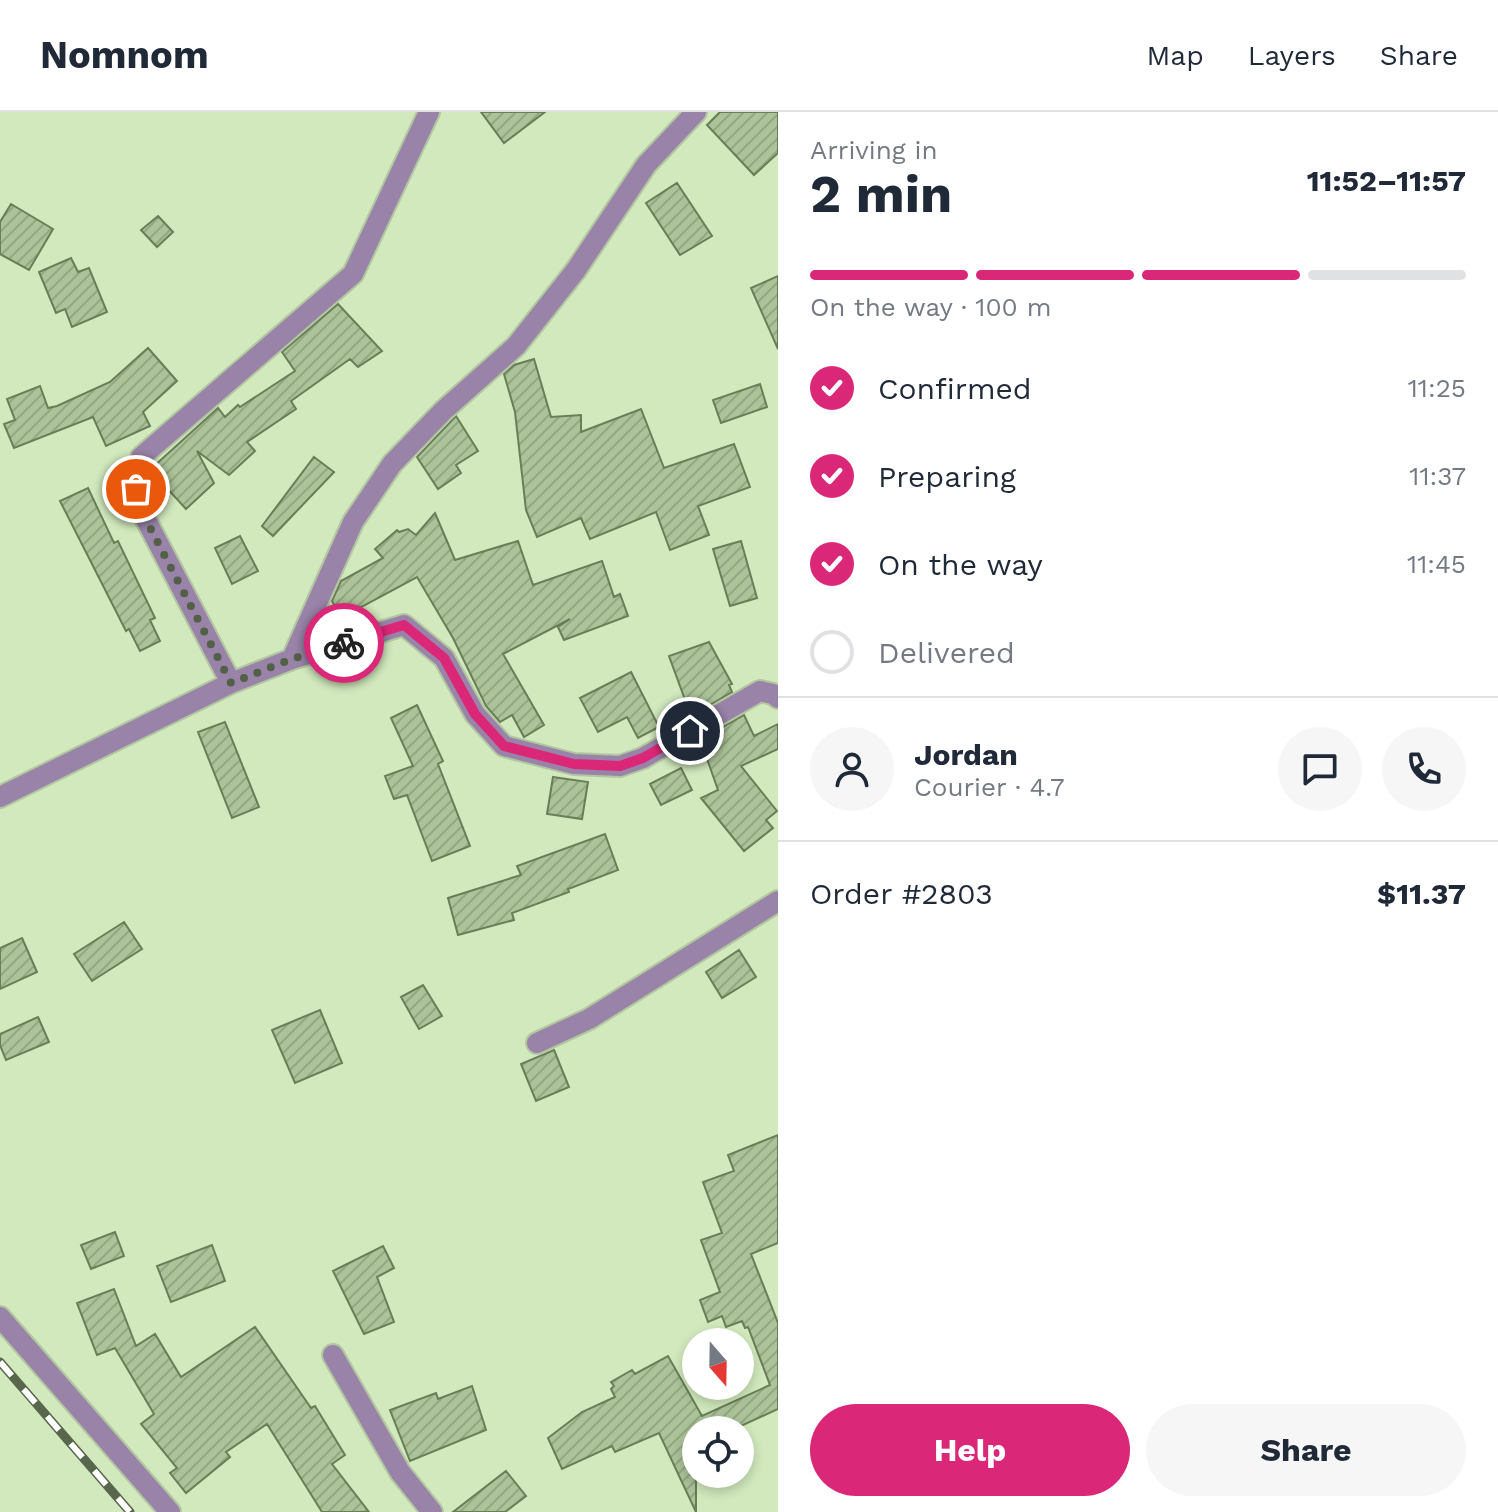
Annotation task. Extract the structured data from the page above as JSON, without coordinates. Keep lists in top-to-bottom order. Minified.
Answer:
{"north":"bottom","page":{"header":"Nomnom","nav":["Map","Layers","Share"],"heading":["2 min","Arriving in","11:52–11:57"],"panel":["Jordan","Courier · 4.7","Order #2803","$11.37"],"bar":"On the way · 100 m","list":[["Confirmed","11:25"],["Preparing","11:37"],["On the way","11:45"],"Delivered"],"buttons":["Help","Share"]}}
